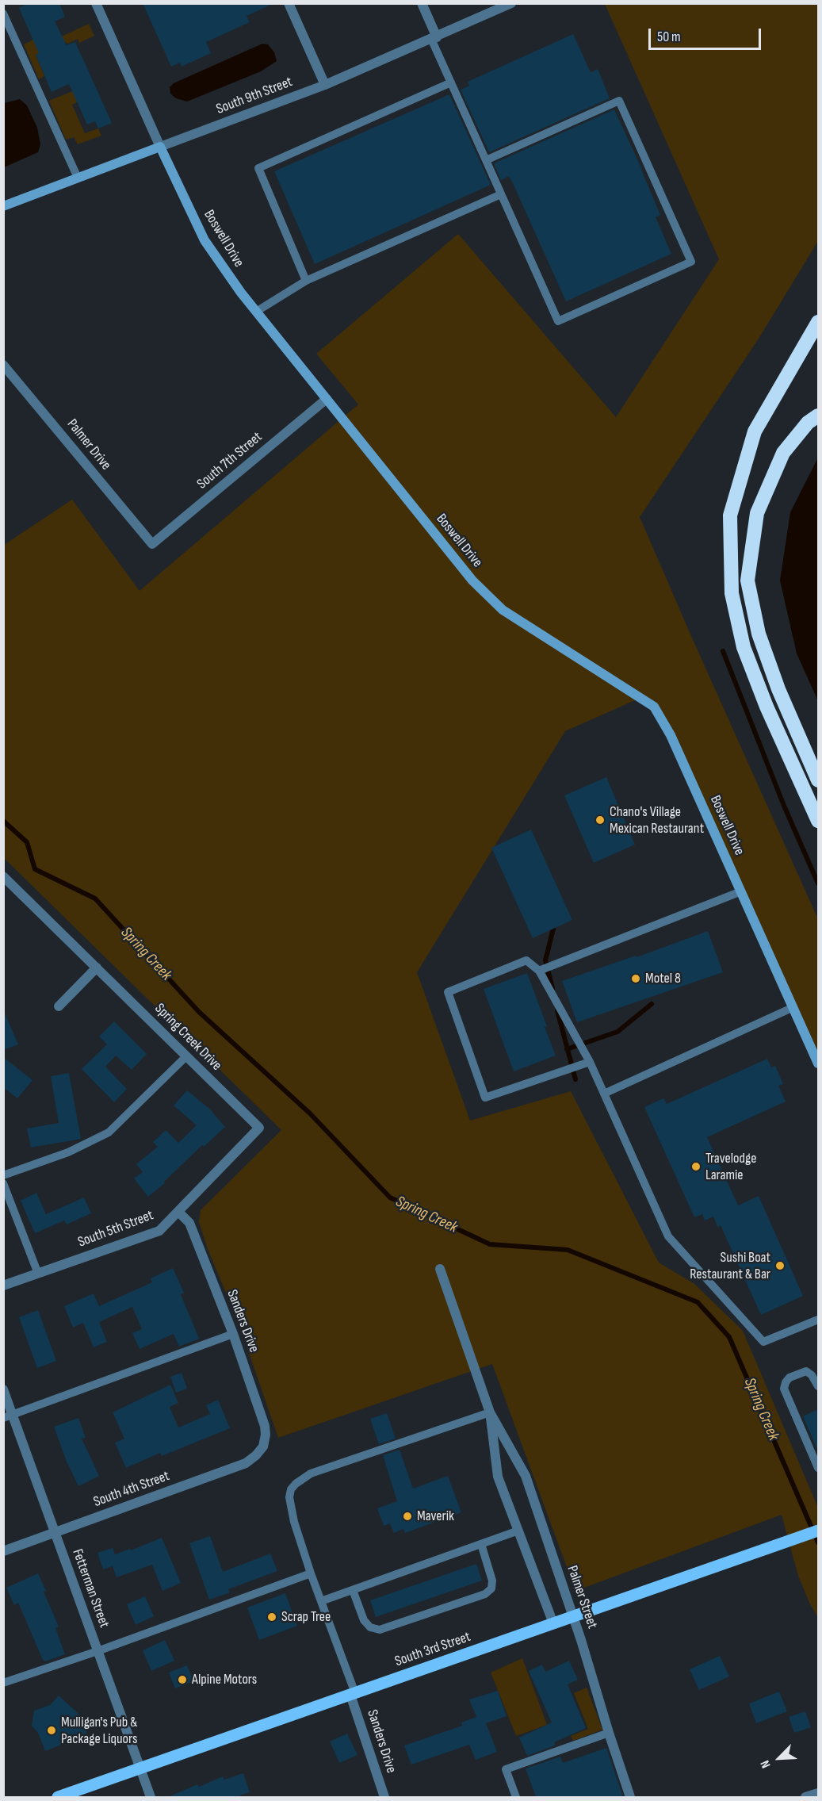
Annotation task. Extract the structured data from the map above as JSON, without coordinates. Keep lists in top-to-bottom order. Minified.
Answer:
{"streets":{"main road":["South 3rd Street"],"street":["South 9th Street","Boswell Drive","Palmer Drive","South 7th Street","Spring Creek Drive","South 5th Street","Sanders Drive","South 4th Street","Fetterman Street","Palmer Street"]},"crossings":[["South 9th Street","Boswell Drive"],["Boswell Drive","South 7th Street"],["Palmer Drive","South 7th Street"],["Spring Creek Drive","South 5th Street"],["South 5th Street","Sanders Drive"],["Sanders Drive","South 4th Street"],["Sanders Drive","South 3rd Street"],["South 4th Street","Fetterman Street"],["Fetterman Street","South 3rd Street"],["Palmer Street","South 3rd Street"]],"water":["Spring Creek"],"places":["Chano's Village Mexican Restaurant","Motel 8","Travelodge Laramie","Sushi Boat Restaurant & Bar","Maverik","Scrap Tree","Alpine Motors","Mulligan's Pub & Package Liquors"],"scale_bar":"50 m","north":"bottom left"}
